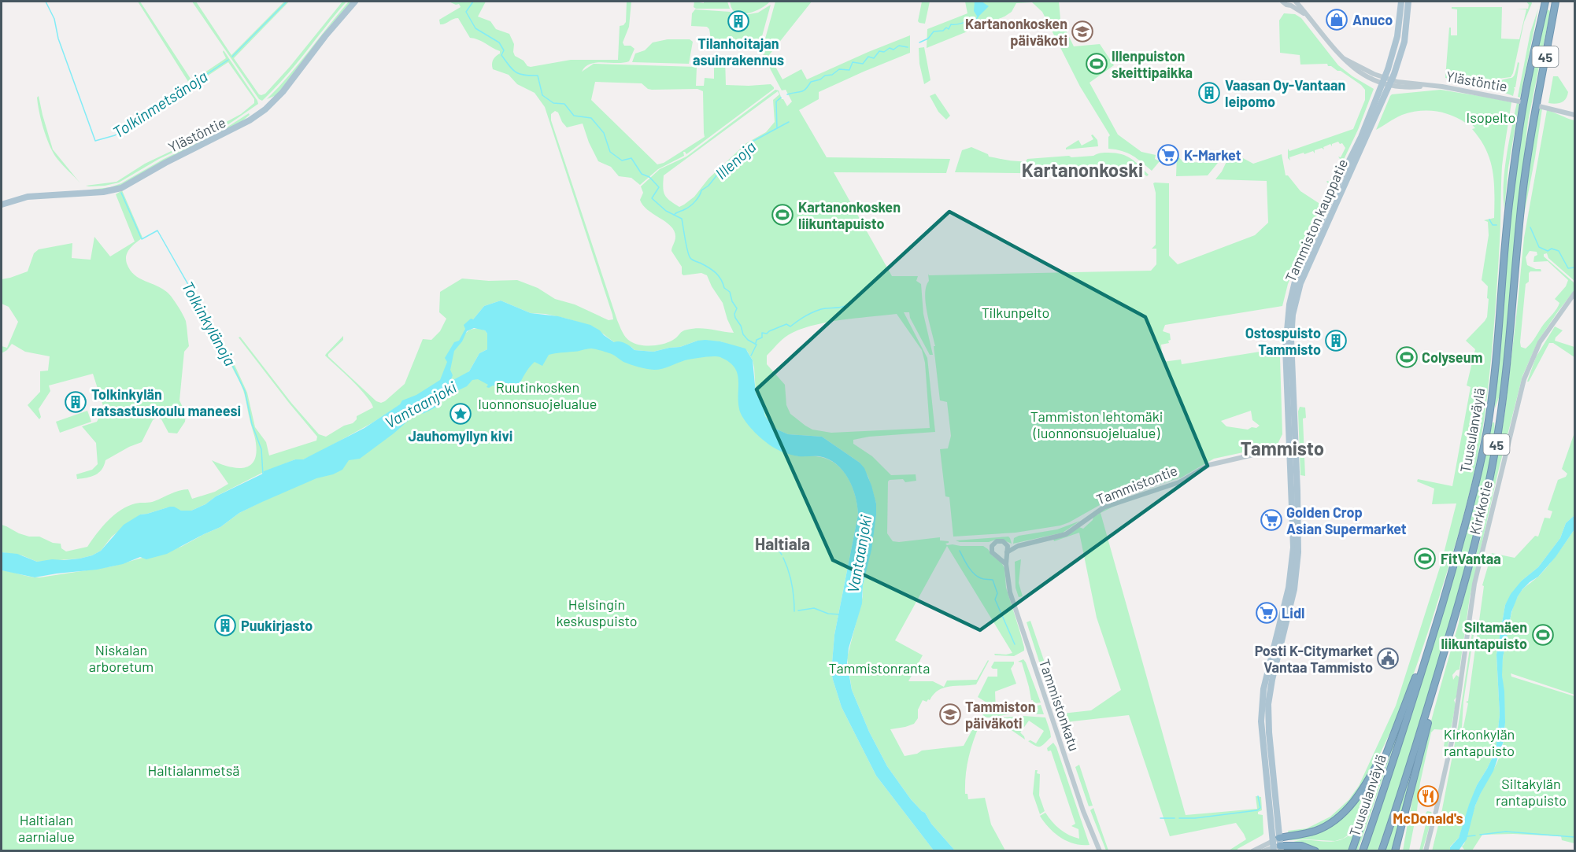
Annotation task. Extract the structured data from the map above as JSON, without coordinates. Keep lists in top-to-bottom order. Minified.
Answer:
{"streets":{"highway":["45","Tuusulanväylä"],"main road":["Ylästöntie","Tammiston kauppatie"],"street":["Tammistontie","Kirkkotie","Tammistonkatu"]},"crossings":[["Ylästöntie","Tammiston kauppatie"],["Tammiston kauppatie","Tammistontie"],["Tammistontie","Tammistonkatu"]],"districts":["Kartanonkoski","Tammisto","Haltiala"],"water":["Tolkinmetsänoja","Illenoja","Tolkinkylänoja","Vantaanjoki"],"parks":["Isopelto","Tilkunpelto","Ruutinkosken luonnonsuojelualue","Tammiston lehtomäki (luonnonsuojelualue)","Helsingin keskuspuisto","Niskalan arboretum","Tammistonranta","Kirkonkylän rantapuisto","Haltialanmetsä","Siltakylän rantapuisto","Haltialan aarnialue"],"places":{"shop":["Anuco"],"building":["Tilanhoitajan asuinrakennus","Vaasan Oy-Vantaan leipomo","Ostospuisto Tammisto","Tolkinkylän ratsastuskoulu maneesi","Puukirjasto"],"school or university":["Kartanonkosken päiväkoti","Tammiston päiväkoti"],"sports":["Illenpuiston skeittipaikka","Kartanonkosken liikuntapuisto","Colyseum","FitVantaa","Siltamäen liikuntapuisto"],"supermarket":["K-Market","Golden Crop Asian Supermarket","Lidl"],"place":["Jauhomyllyn kivi"],"public building":["Posti K-Citymarket Vantaa Tammisto"],"restaurant":["McDonald's"]}}
